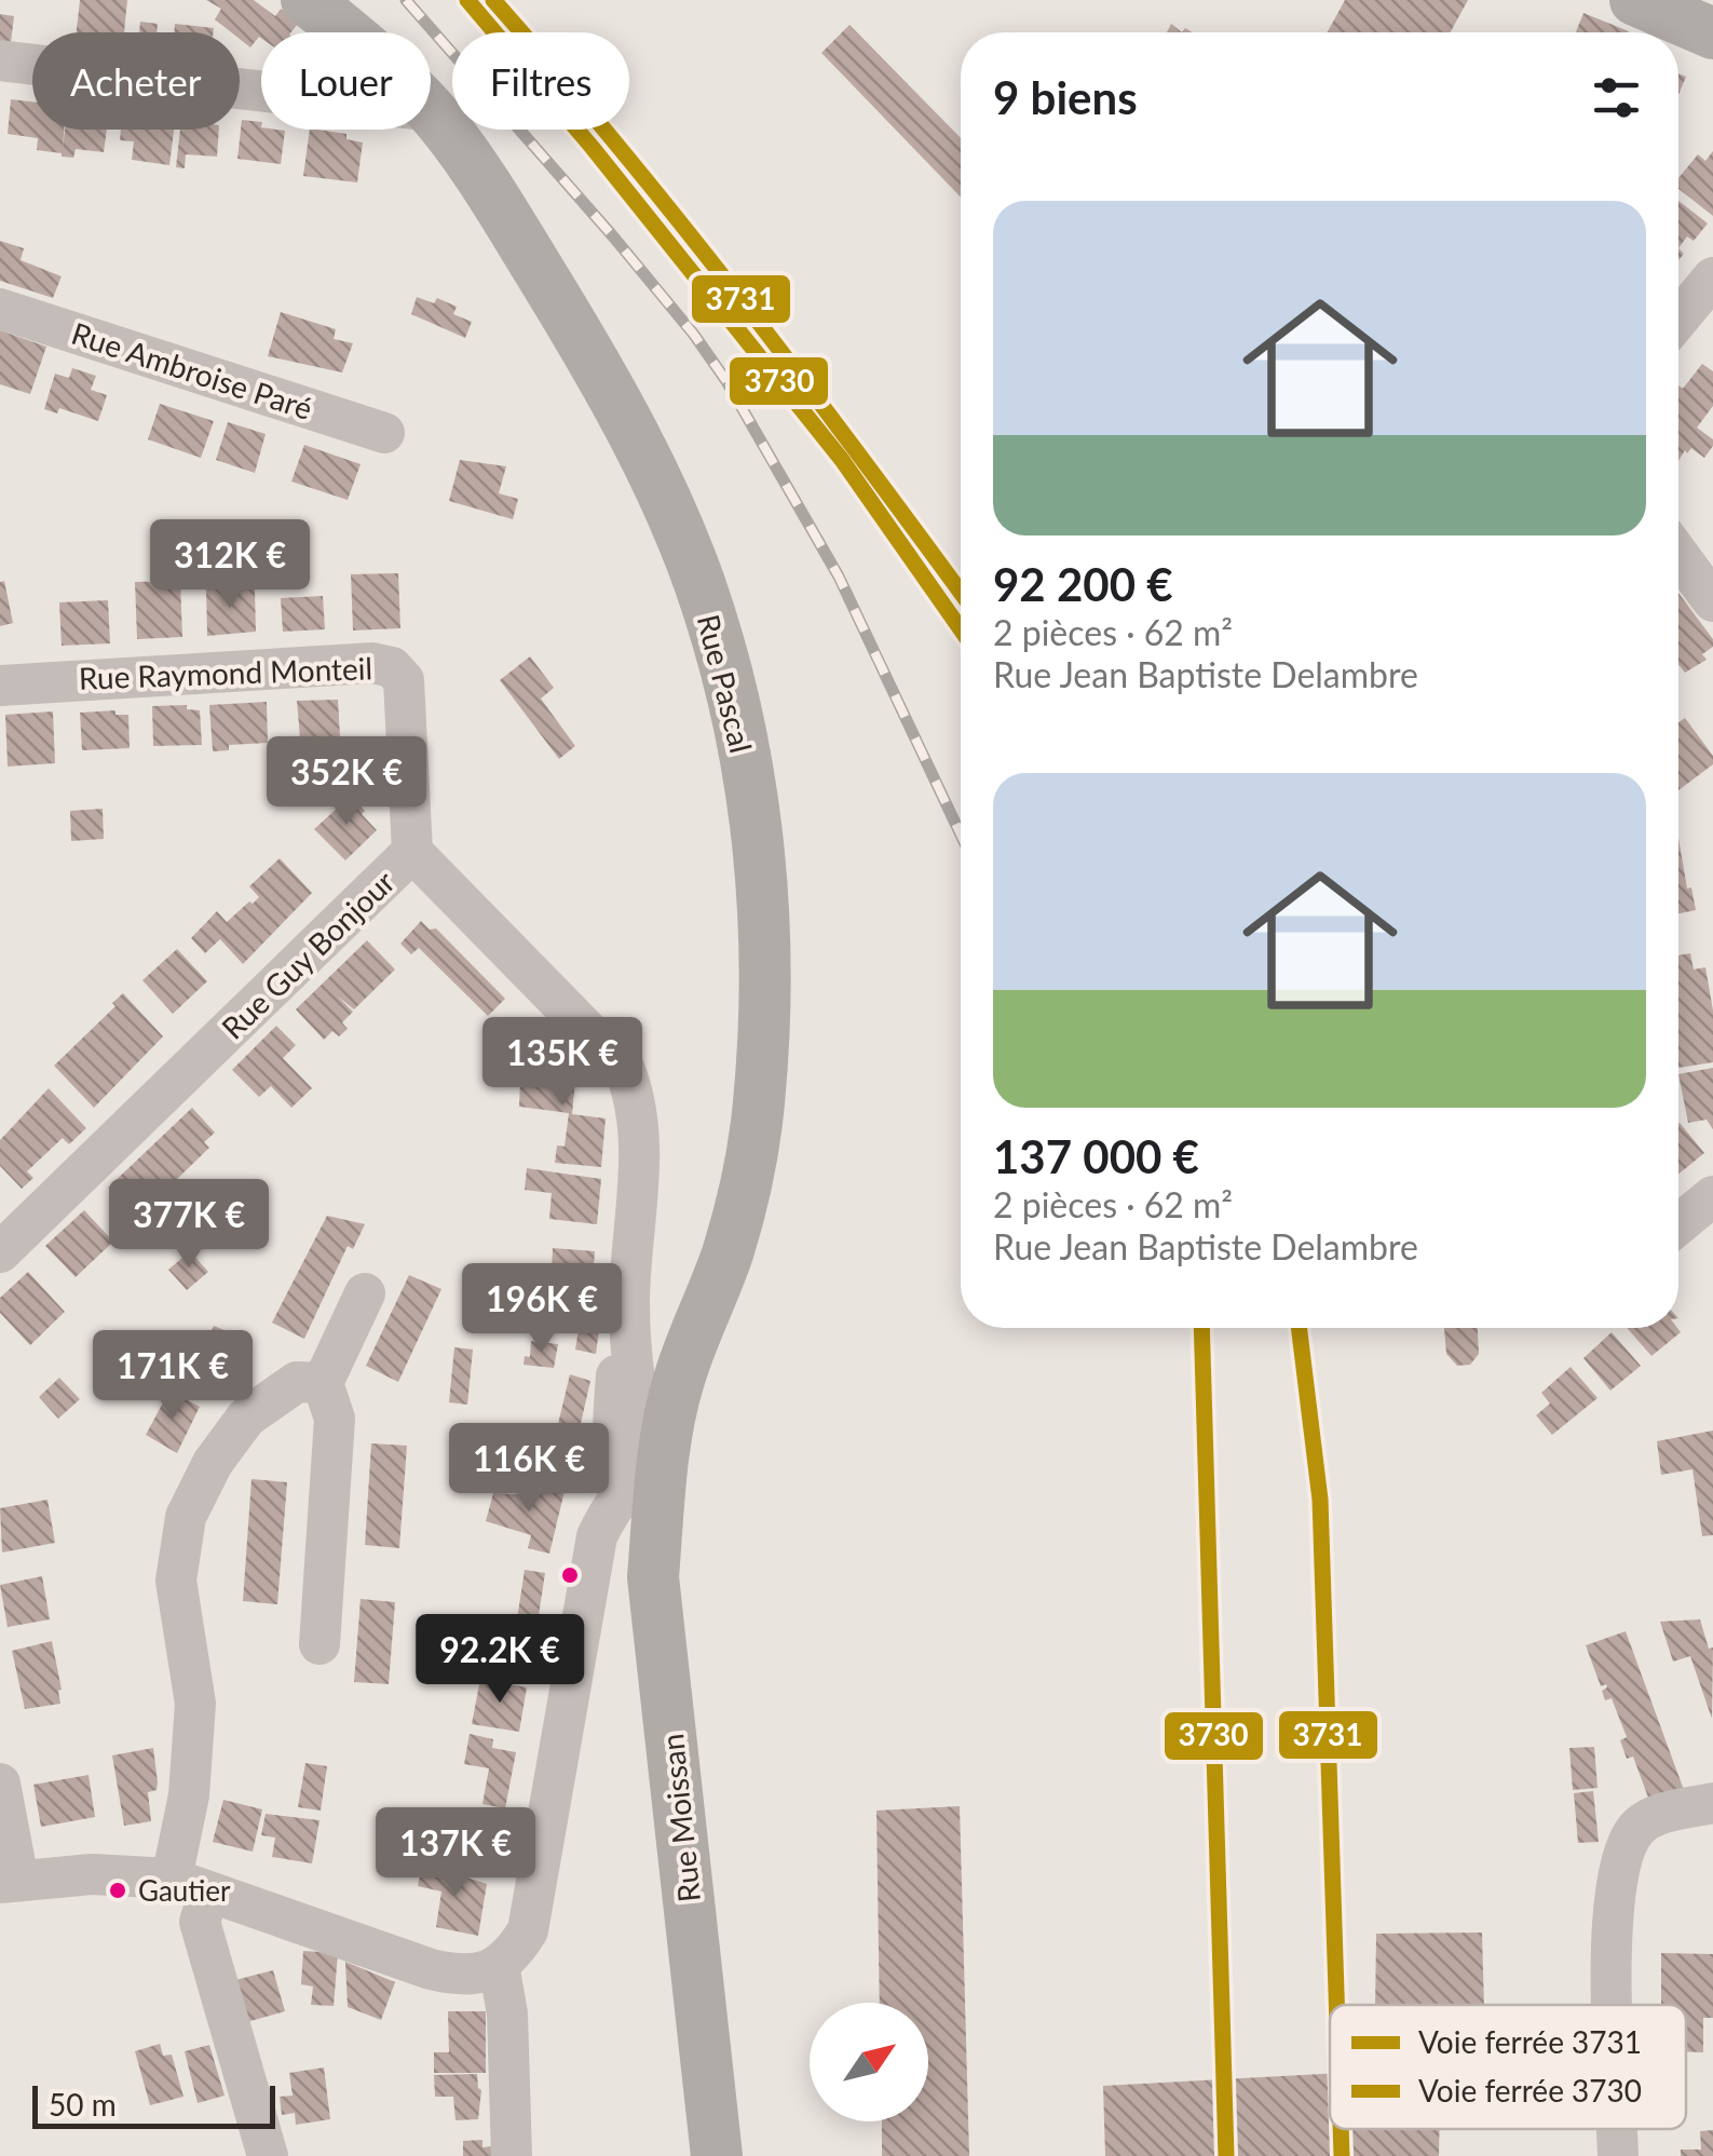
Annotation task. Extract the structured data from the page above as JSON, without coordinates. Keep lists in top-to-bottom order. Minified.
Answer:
{"streets":{"main road":["Rue Pascal","Rue Moissan"],"street":["Rue Ambroise Paré","Rue Raymond Monteil","Rue Guy Bonjour"]},"crossings":[["Rue Raymond Monteil","Rue Guy Bonjour"],["Rue Pascal","Rue Guy Bonjour"],["Rue Pascal","Rue Moissan"],["Rue Guy Bonjour","Rue Moissan"]],"places":["Gautier"],"lines":["rail line 3731","rail line 3730"],"legend":["Voie ferrée 3731","Voie ferrée 3730"],"scale_bar":"50 m","north":"top right","page":{"chip":["Acheter","Louer","Filtres"],"heading":"9 biens","list":[{"name":"92 200 €","note":"2 pièces · 62 m² · Rue Jean Baptiste Delambre"},{"name":"137 000 €","note":"2 pièces · 62 m² · Rue Jean Baptiste Delambre"}],"price":["312K €","352K €","135K €","377K €","196K €","171K €","116K €","92.2K €","137K €"],"scale":"50 m"}}
